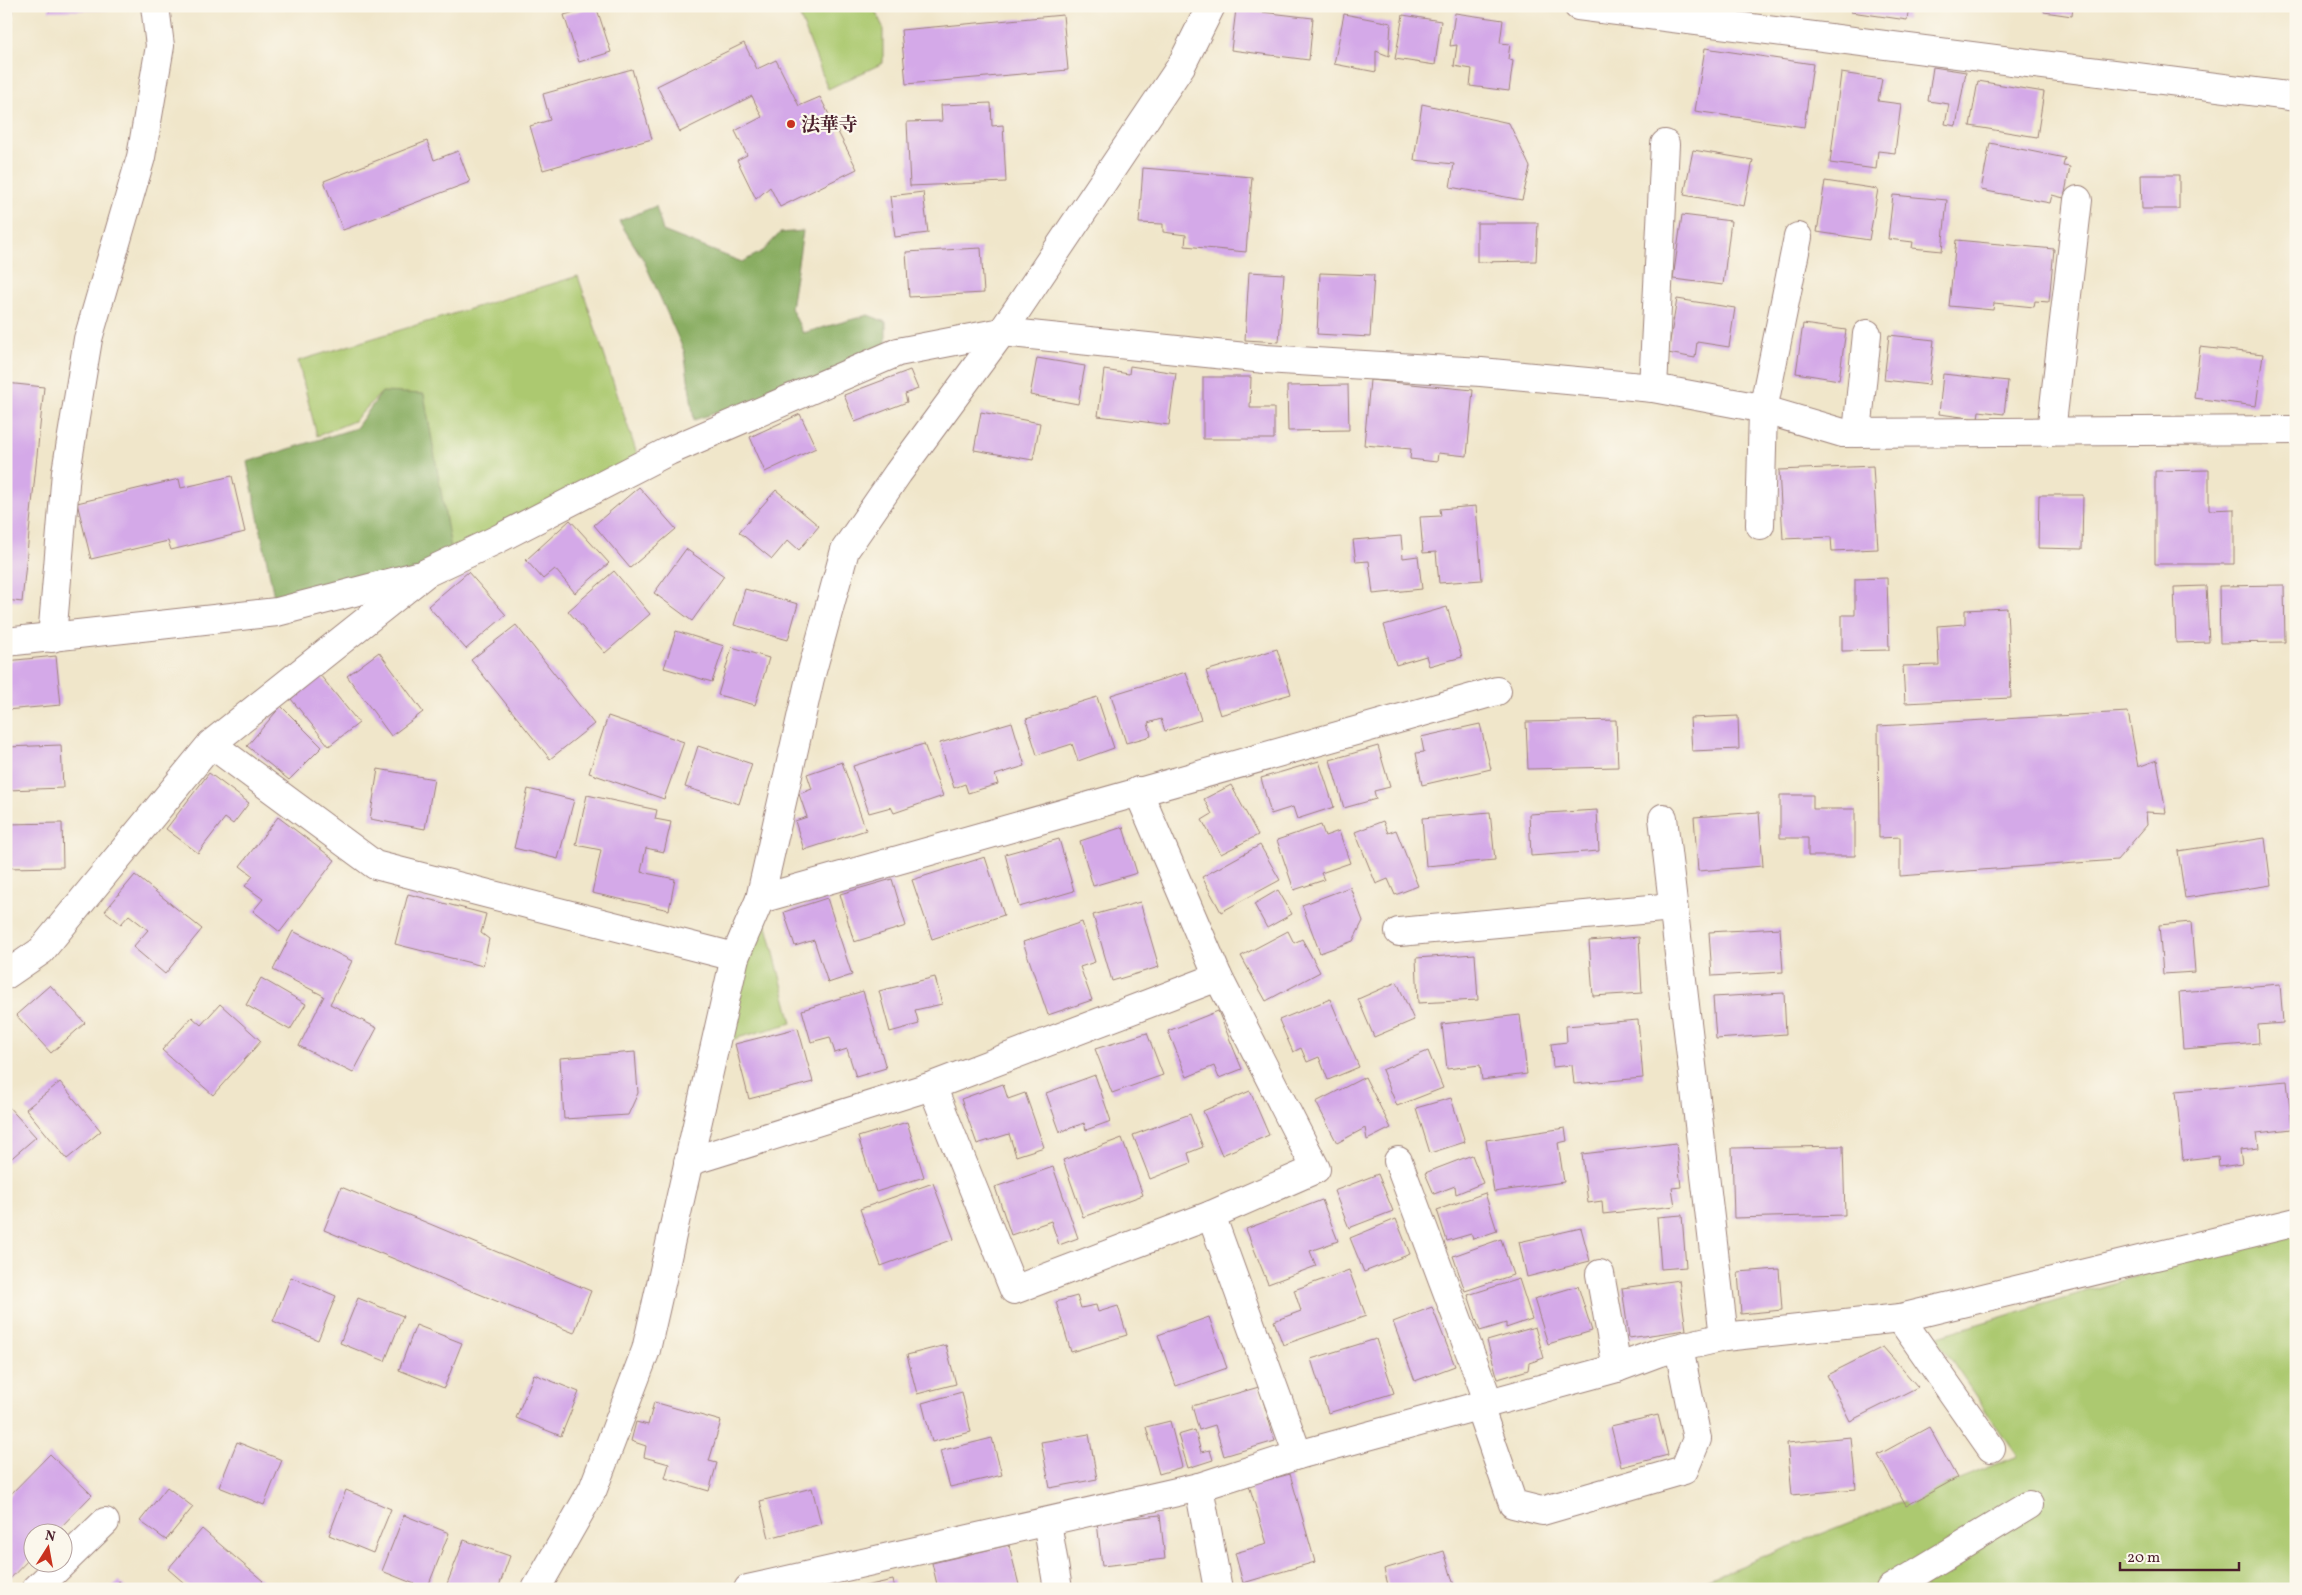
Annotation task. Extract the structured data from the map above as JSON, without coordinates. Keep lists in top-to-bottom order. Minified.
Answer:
{"places":["法華寺"],"scale_bar":"20 m","north":"top"}
